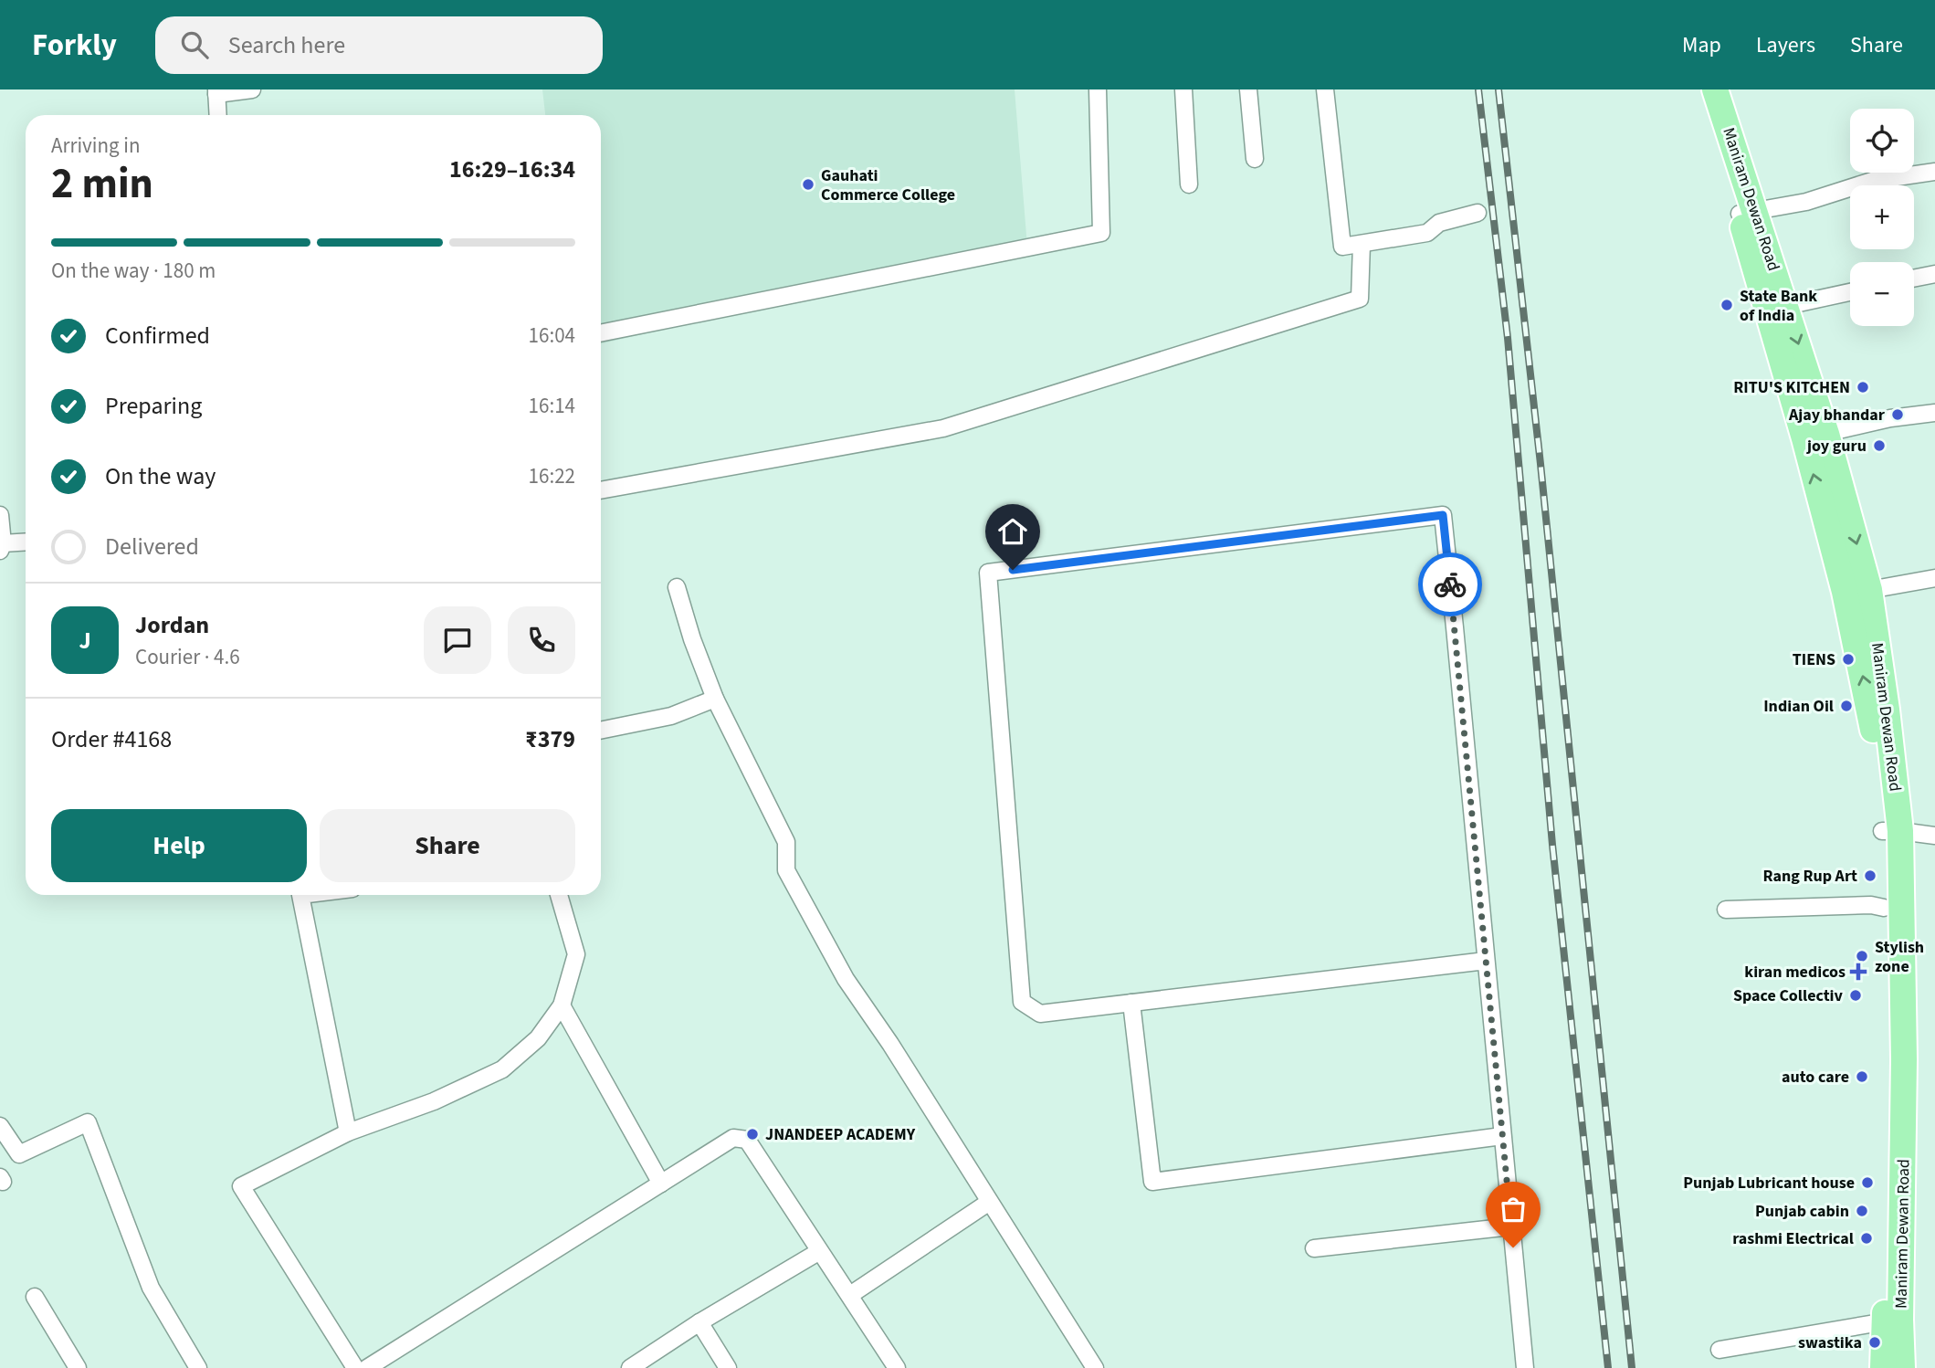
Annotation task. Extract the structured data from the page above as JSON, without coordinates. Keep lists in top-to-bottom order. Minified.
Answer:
{"streets":{"main road":["Maniram Dewan Road"]},"places":{"other":["Gauhati Commerce College","State Bank of India","RITU'S KITCHEN","Ajay bhandar","joy guru","TIENS","Indian Oil","Rang Rup Art","Stylish zone","Space Collectiv","auto care","JNANDEEP ACADEMY","Punjab Lubricant house","Punjab cabin","rashmi Electrical","swastika"],"health":["kiran medicos"]},"page":{"header":"Forkly","search":"Search here","nav":["Map","Layers","Share"],"map_buttons":["+","−"],"heading":["2 min","Arriving in","16:29–16:34"],"panel":["Jordan","Courier · 4.6","Order #4168","₹379"],"bar":"On the way · 180 m","list":[["Confirmed","16:04"],["Preparing","16:14"],["On the way","16:22"],"Delivered"],"round":"J","buttons":["Help","Share"]}}
